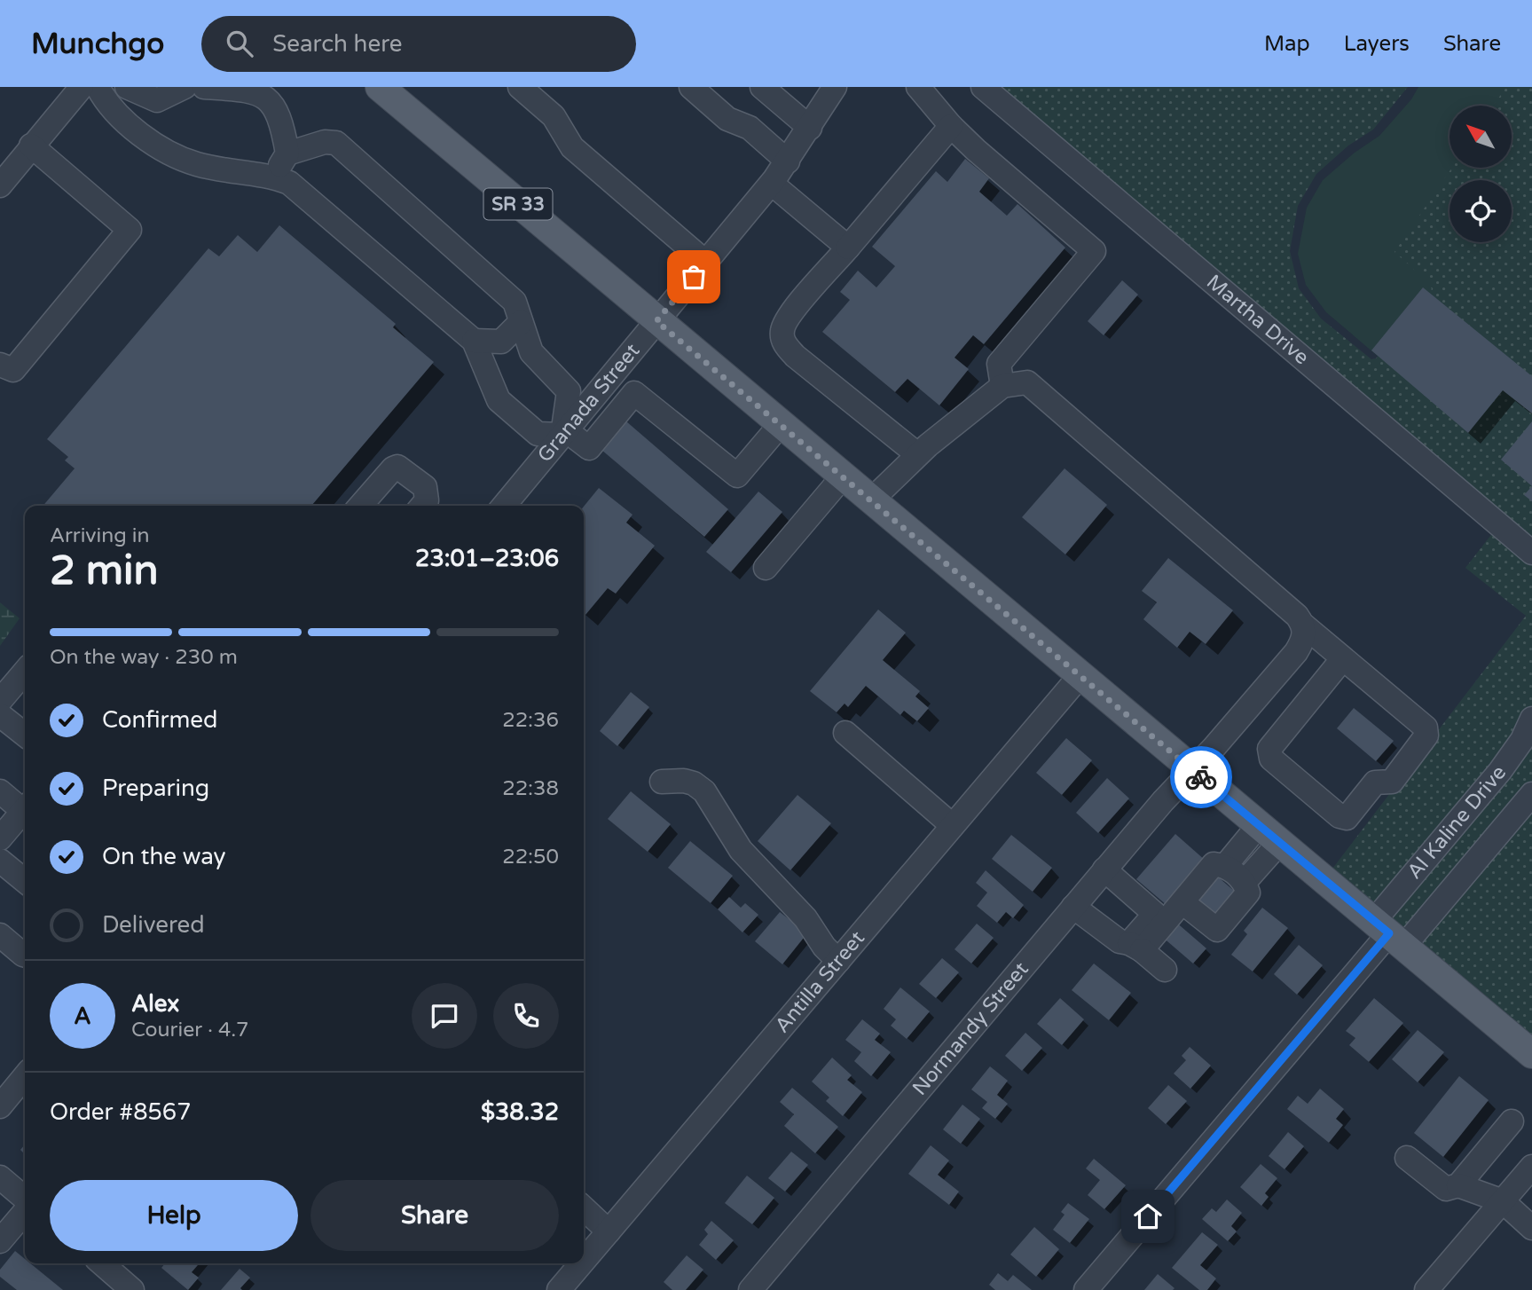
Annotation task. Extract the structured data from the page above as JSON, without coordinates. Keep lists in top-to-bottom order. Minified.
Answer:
{"streets":{"main road":["SR 33"],"street":["Martha Drive","Granada Street","Al Kaline Drive","Antilla Street","Normandy Street"]},"crossings":[["SR 33","Granada Street"],["SR 33","Al Kaline Drive"],["SR 33","Antilla Street"],["SR 33","Normandy Street"]],"north":"top left","page":{"header":"Munchgo","search":"Search here","nav":["Map","Layers","Share"],"heading":["2 min","Arriving in","23:01–23:06"],"panel":["Alex","Courier · 4.7","Order #8567","$38.32"],"bar":"On the way · 230 m","list":[["Confirmed","22:36"],["Preparing","22:38"],["On the way","22:50"],"Delivered"],"round":"A","buttons":["Help","Share"]}}
